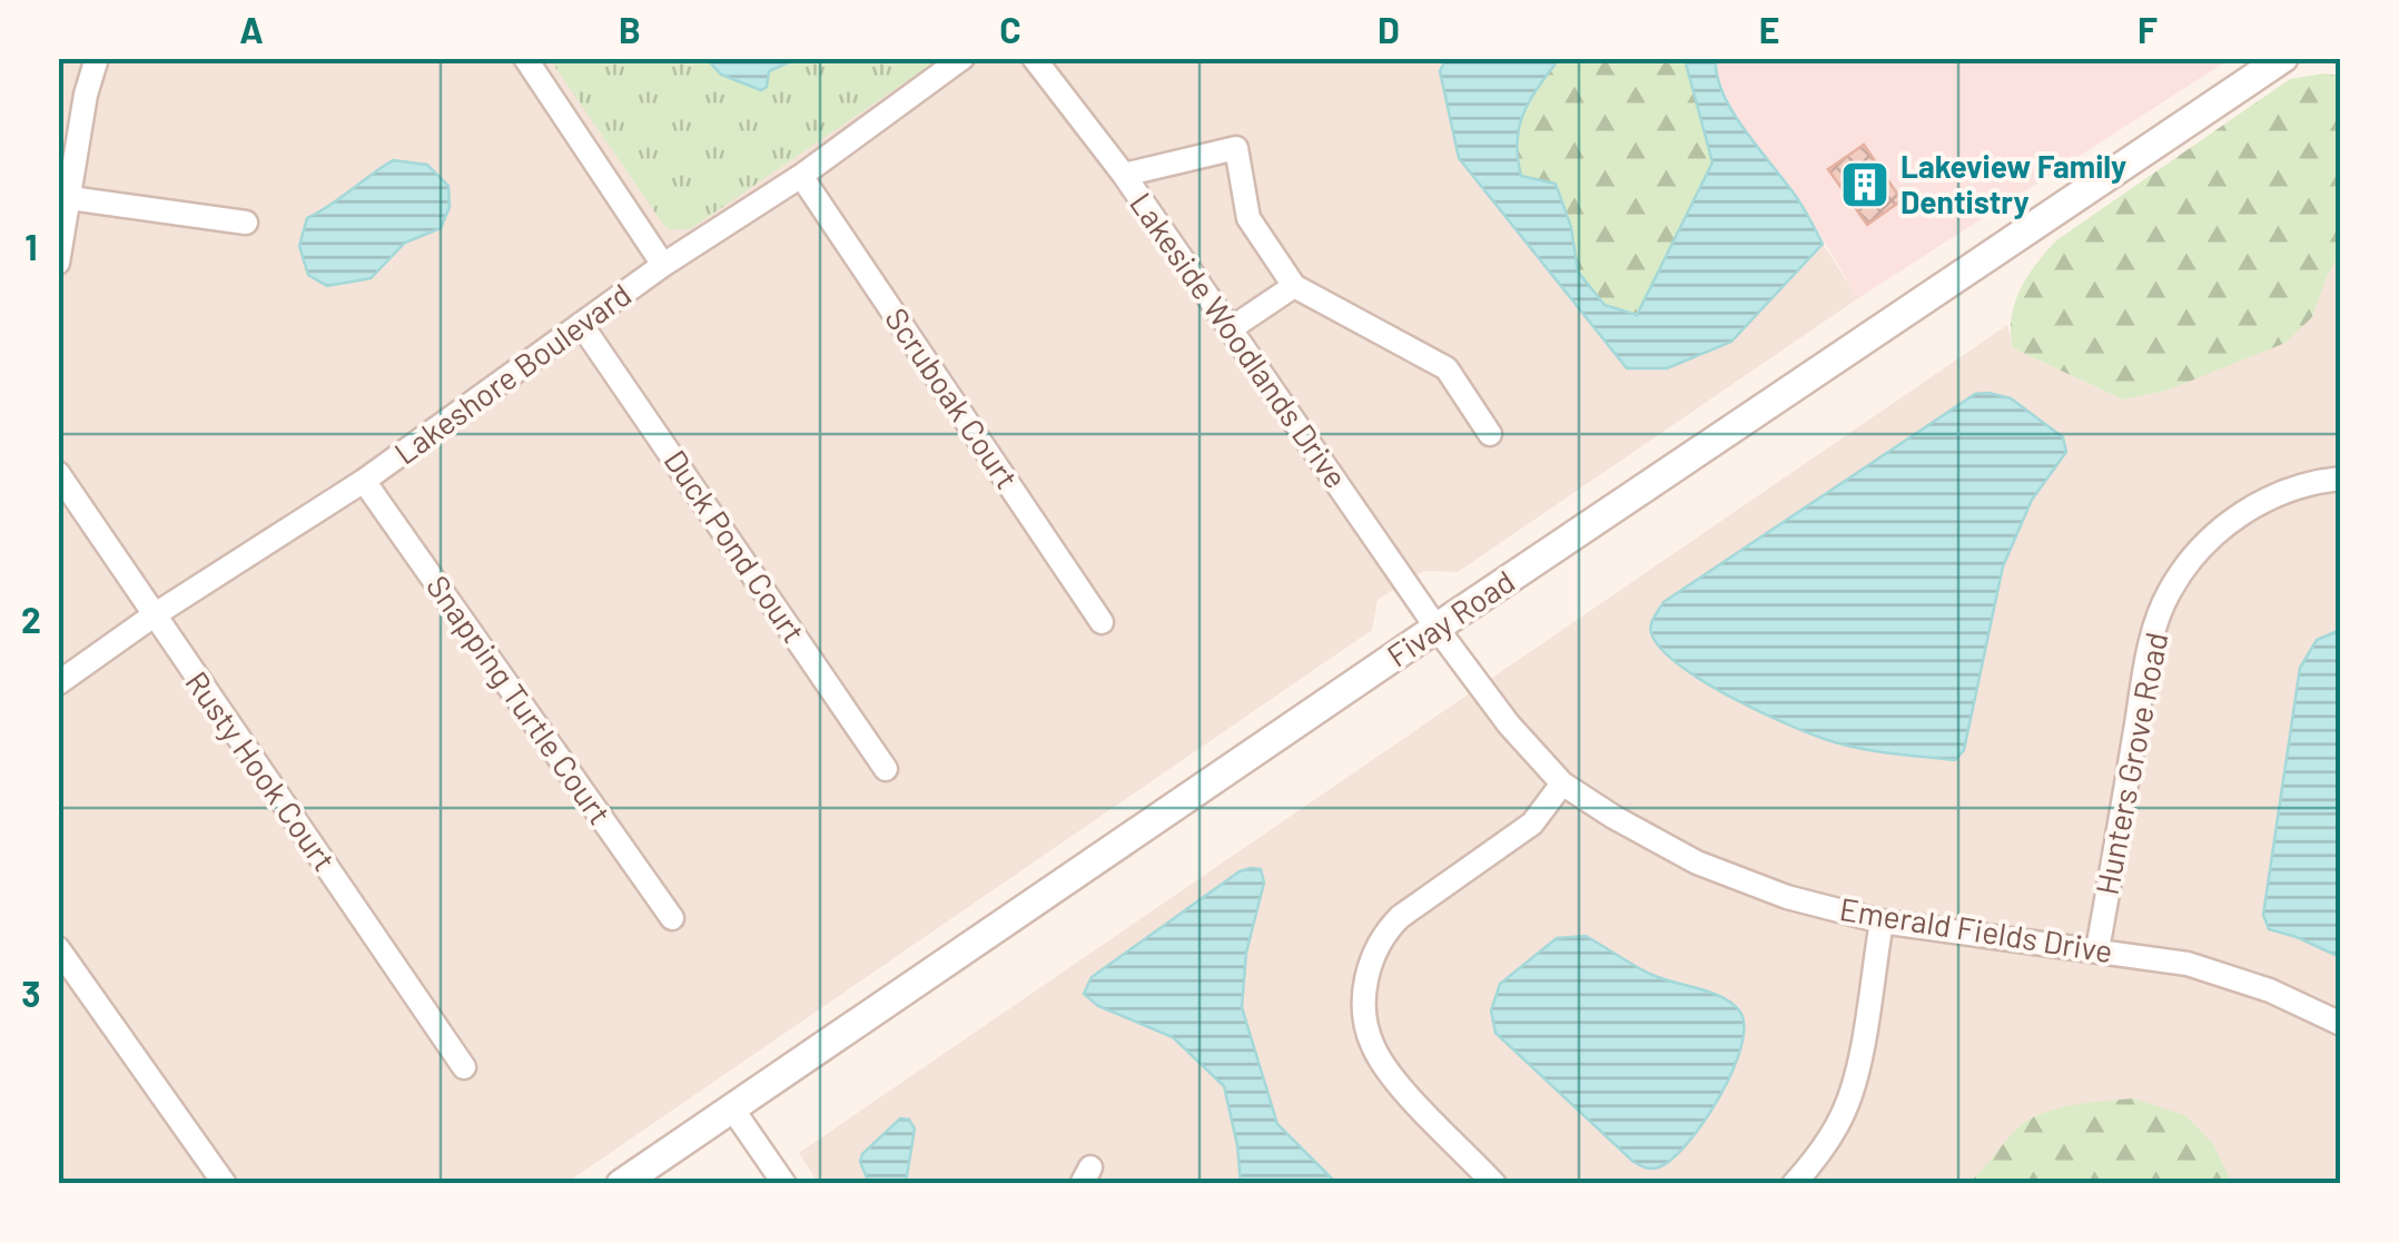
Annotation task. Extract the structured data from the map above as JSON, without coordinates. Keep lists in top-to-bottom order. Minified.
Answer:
{"streets":{"street":["Lakeside Woodlands Drive","Lakeshore Boulevard","Scruboak Court","Duck Pond Court","Fivay Road","Snapping Turtle Court","Hunters Grove Road","Rusty Hook Court","Emerald Fields Drive"]},"crossings":[["Lakeside Woodlands Drive","Fivay Road"],["Lakeside Woodlands Drive","Emerald Fields Drive"],["Lakeshore Boulevard","Scruboak Court"],["Lakeshore Boulevard","Duck Pond Court"],["Lakeshore Boulevard","Snapping Turtle Court"],["Lakeshore Boulevard","Rusty Hook Court"],["Fivay Road","Emerald Fields Drive"],["Hunters Grove Road","Emerald Fields Drive"]],"places":{"building":["Lakeview Family Dentistry"]},"grid":{"columns":["A","B","C","D","E","F"],"rows":["1","2","3"]}}
